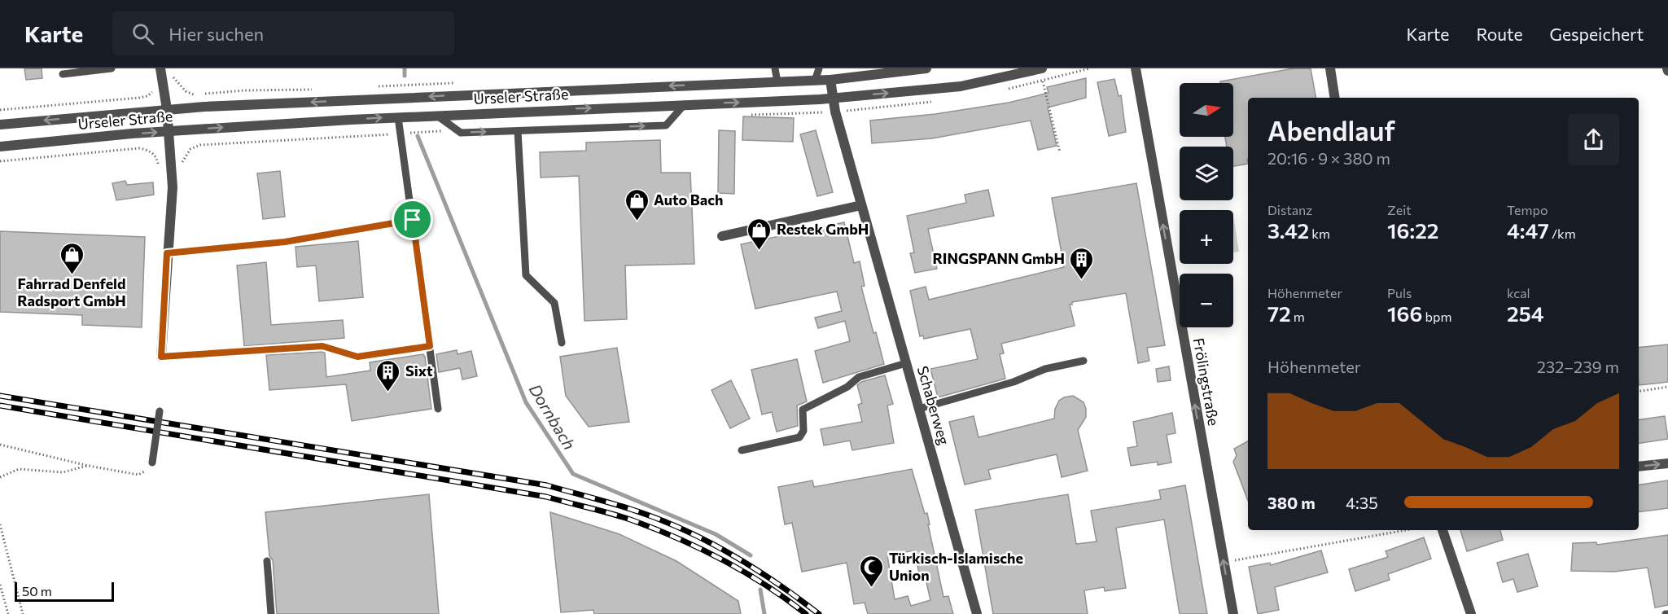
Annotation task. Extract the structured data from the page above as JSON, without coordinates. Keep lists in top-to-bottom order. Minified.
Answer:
{"streets":{"street":["Urseler Straße","Frölingstraße","Schaberweg"]},"crossings":[["Urseler Straße","Schaberweg"]],"one_way":["Frölingstraße"],"water":["Dornbach"],"places":{"shop":["Auto Bach","Restek GmbH","Fahrrad Denfeld Radsport GmbH"],"building":["RINGSPANN GmbH","Sixt"],"mosque":["Türkisch-Islamische Union"]},"scale_bar":"50 m","north":"right","page":{"header":"Karte","search":"Hier suchen","nav":["Karte","Route","Gespeichert"],"map_buttons":["+","−"],"heading":["Abendlauf","20:16 · 9 × 380 m"],"stats":[["Distanz","3.42 km"],["Zeit","16:22"],["Tempo","4:47 /km"],["Höhenmeter","72 m"],["Puls","166 bpm"],["kcal","254"]],"chart":["Höhenmeter","232–239 m"],"list":[{"name":"380 m","note":"4:35"}],"scale":"50 m"}}
